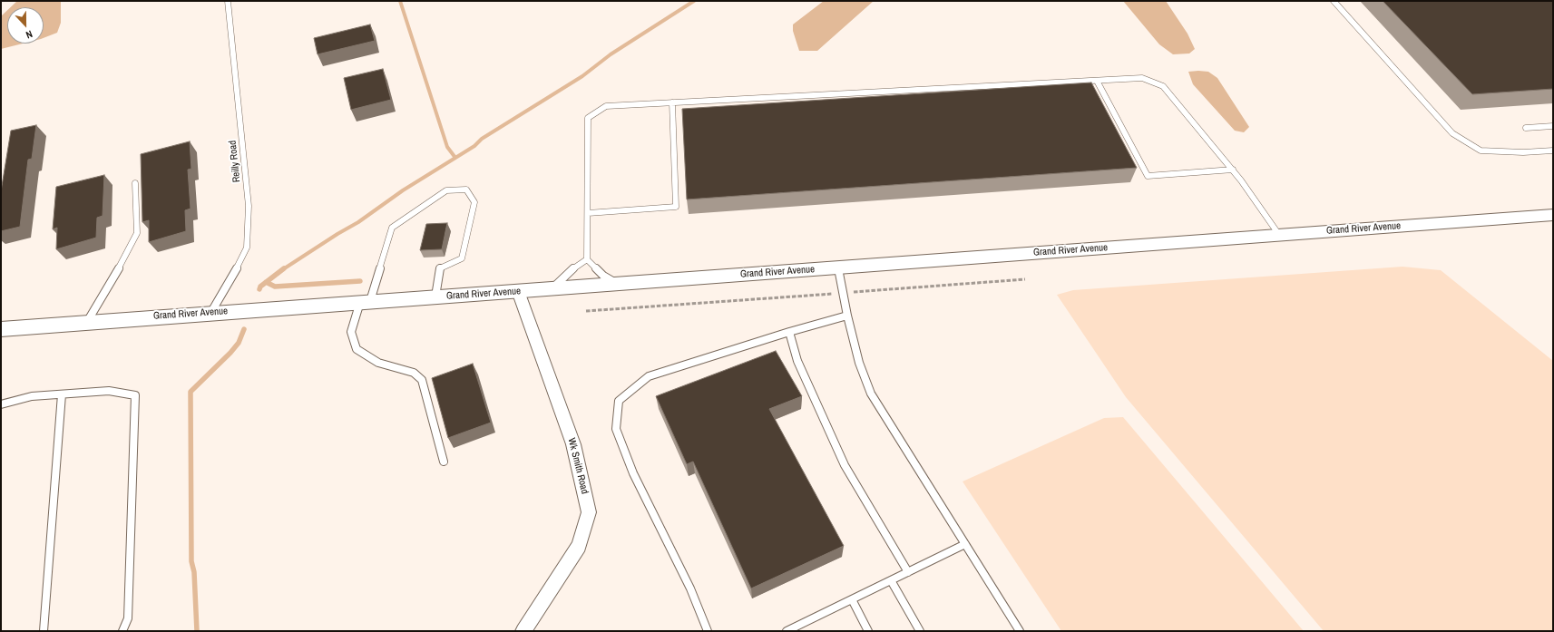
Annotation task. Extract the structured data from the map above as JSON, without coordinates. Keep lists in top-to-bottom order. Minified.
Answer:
{"streets":{"main road":["Grand River Avenue"],"street":["Wk Smith Road"],"lane":["Reilly Road"]},"crossings":[["Reilly Road","Grand River Avenue"],["Grand River Avenue","Wk Smith Road"]],"north":"bottom"}
